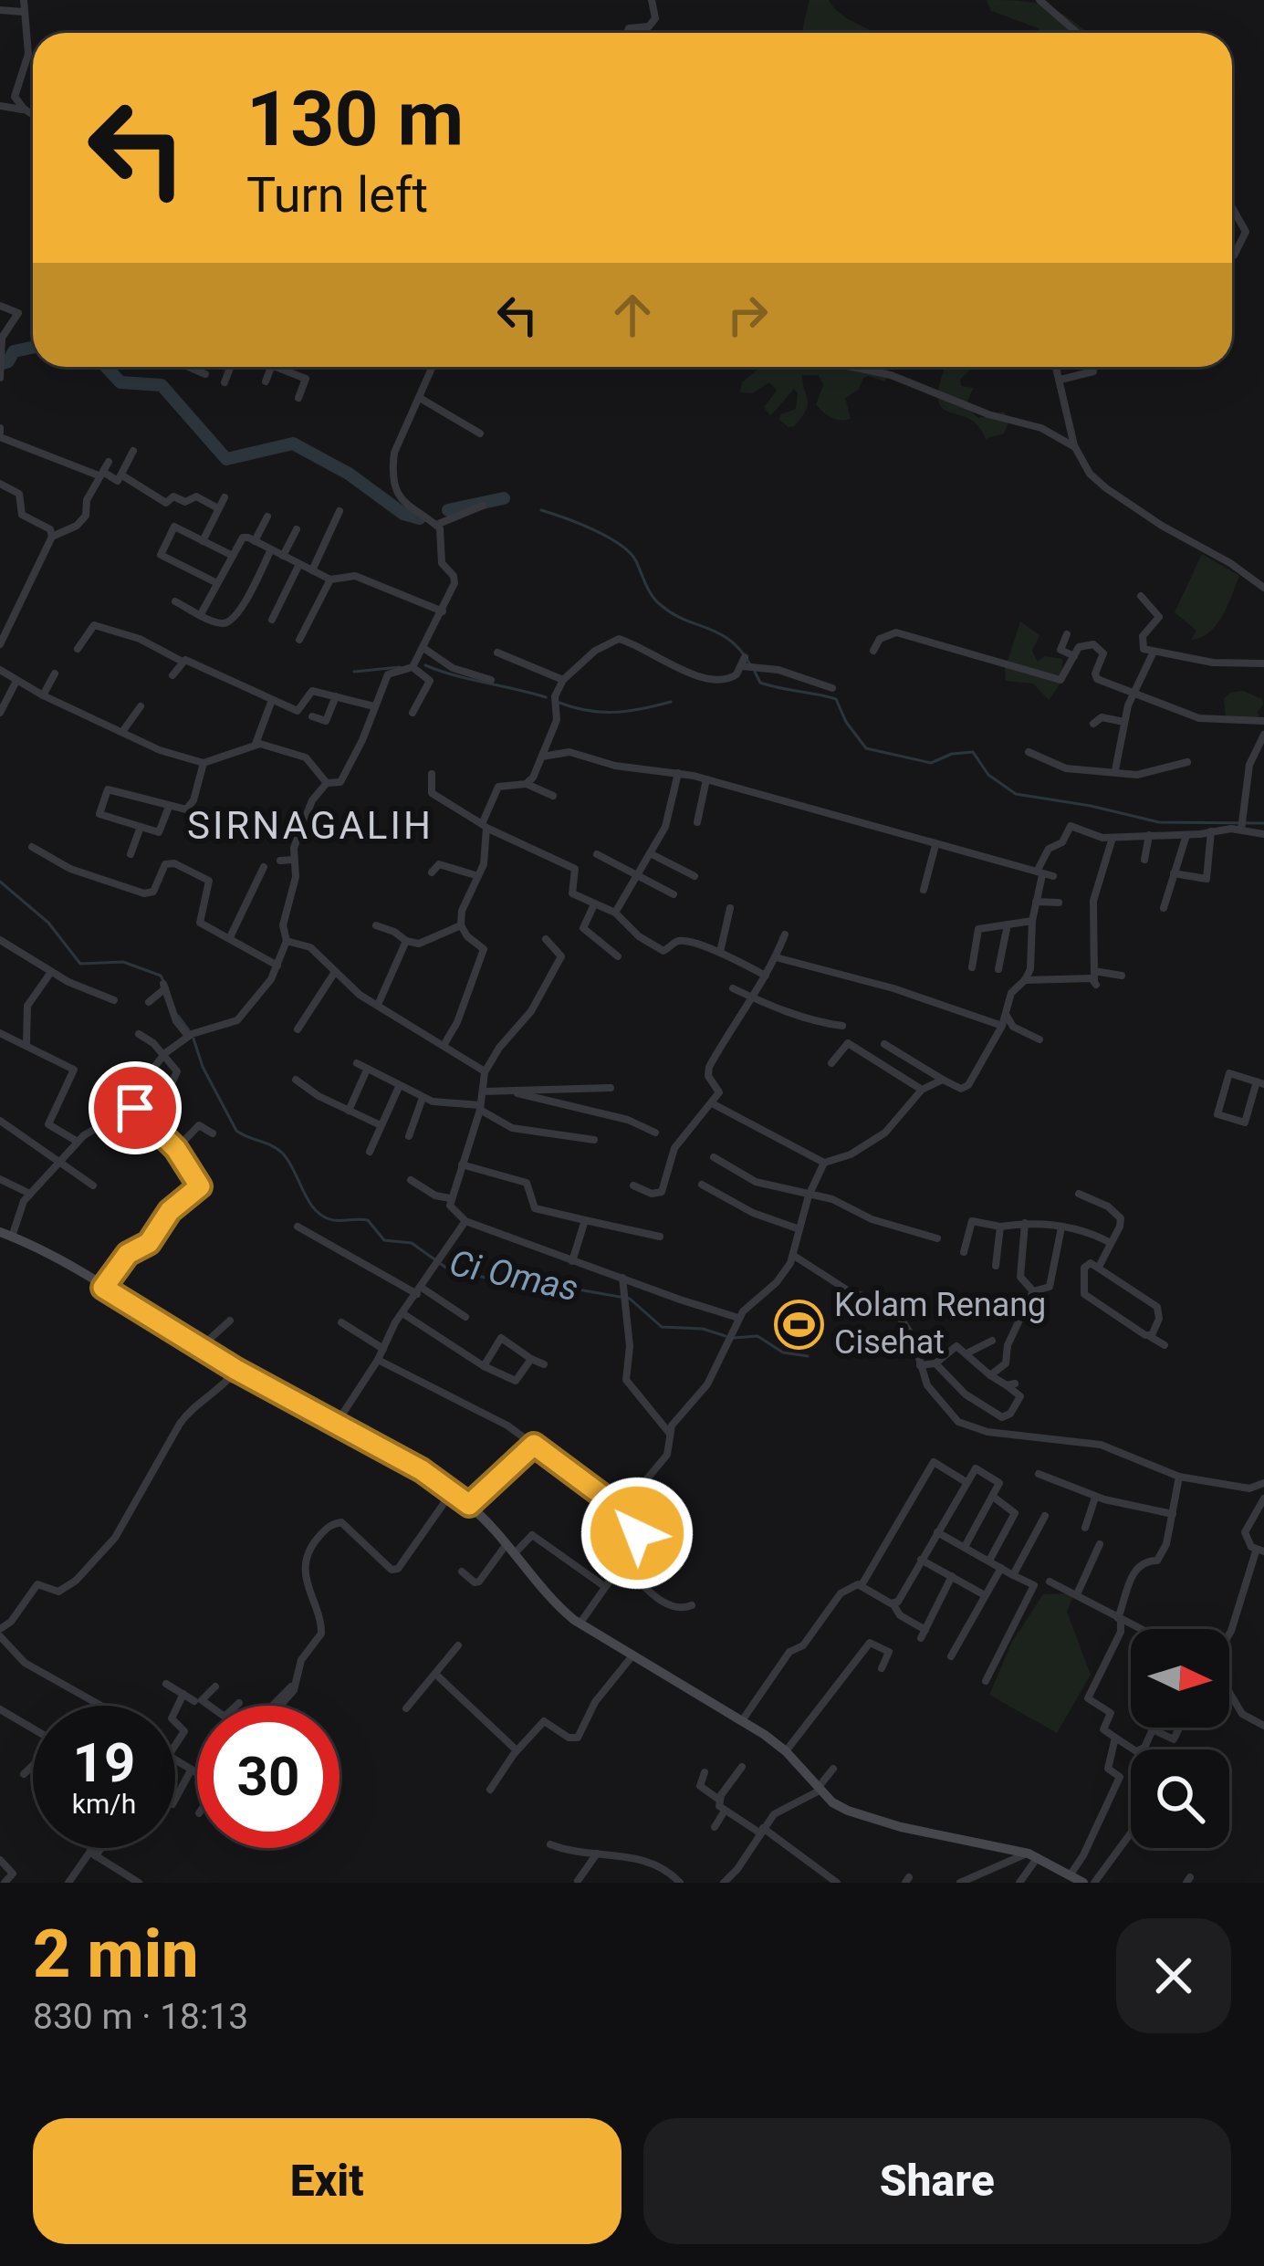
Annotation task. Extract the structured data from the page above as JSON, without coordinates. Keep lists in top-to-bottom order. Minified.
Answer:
{"districts":["SIRNAGALIH"],"water":["Ci Omas"],"places":{"sports":["Kolam Renang Cisehat"]},"north":"right","page":{"turn":["130 m","Turn left"],"speed":"19 km/h","limit":"30","heading":["2 min","830 m · 18:13"],"buttons":["Exit","Share"]}}
